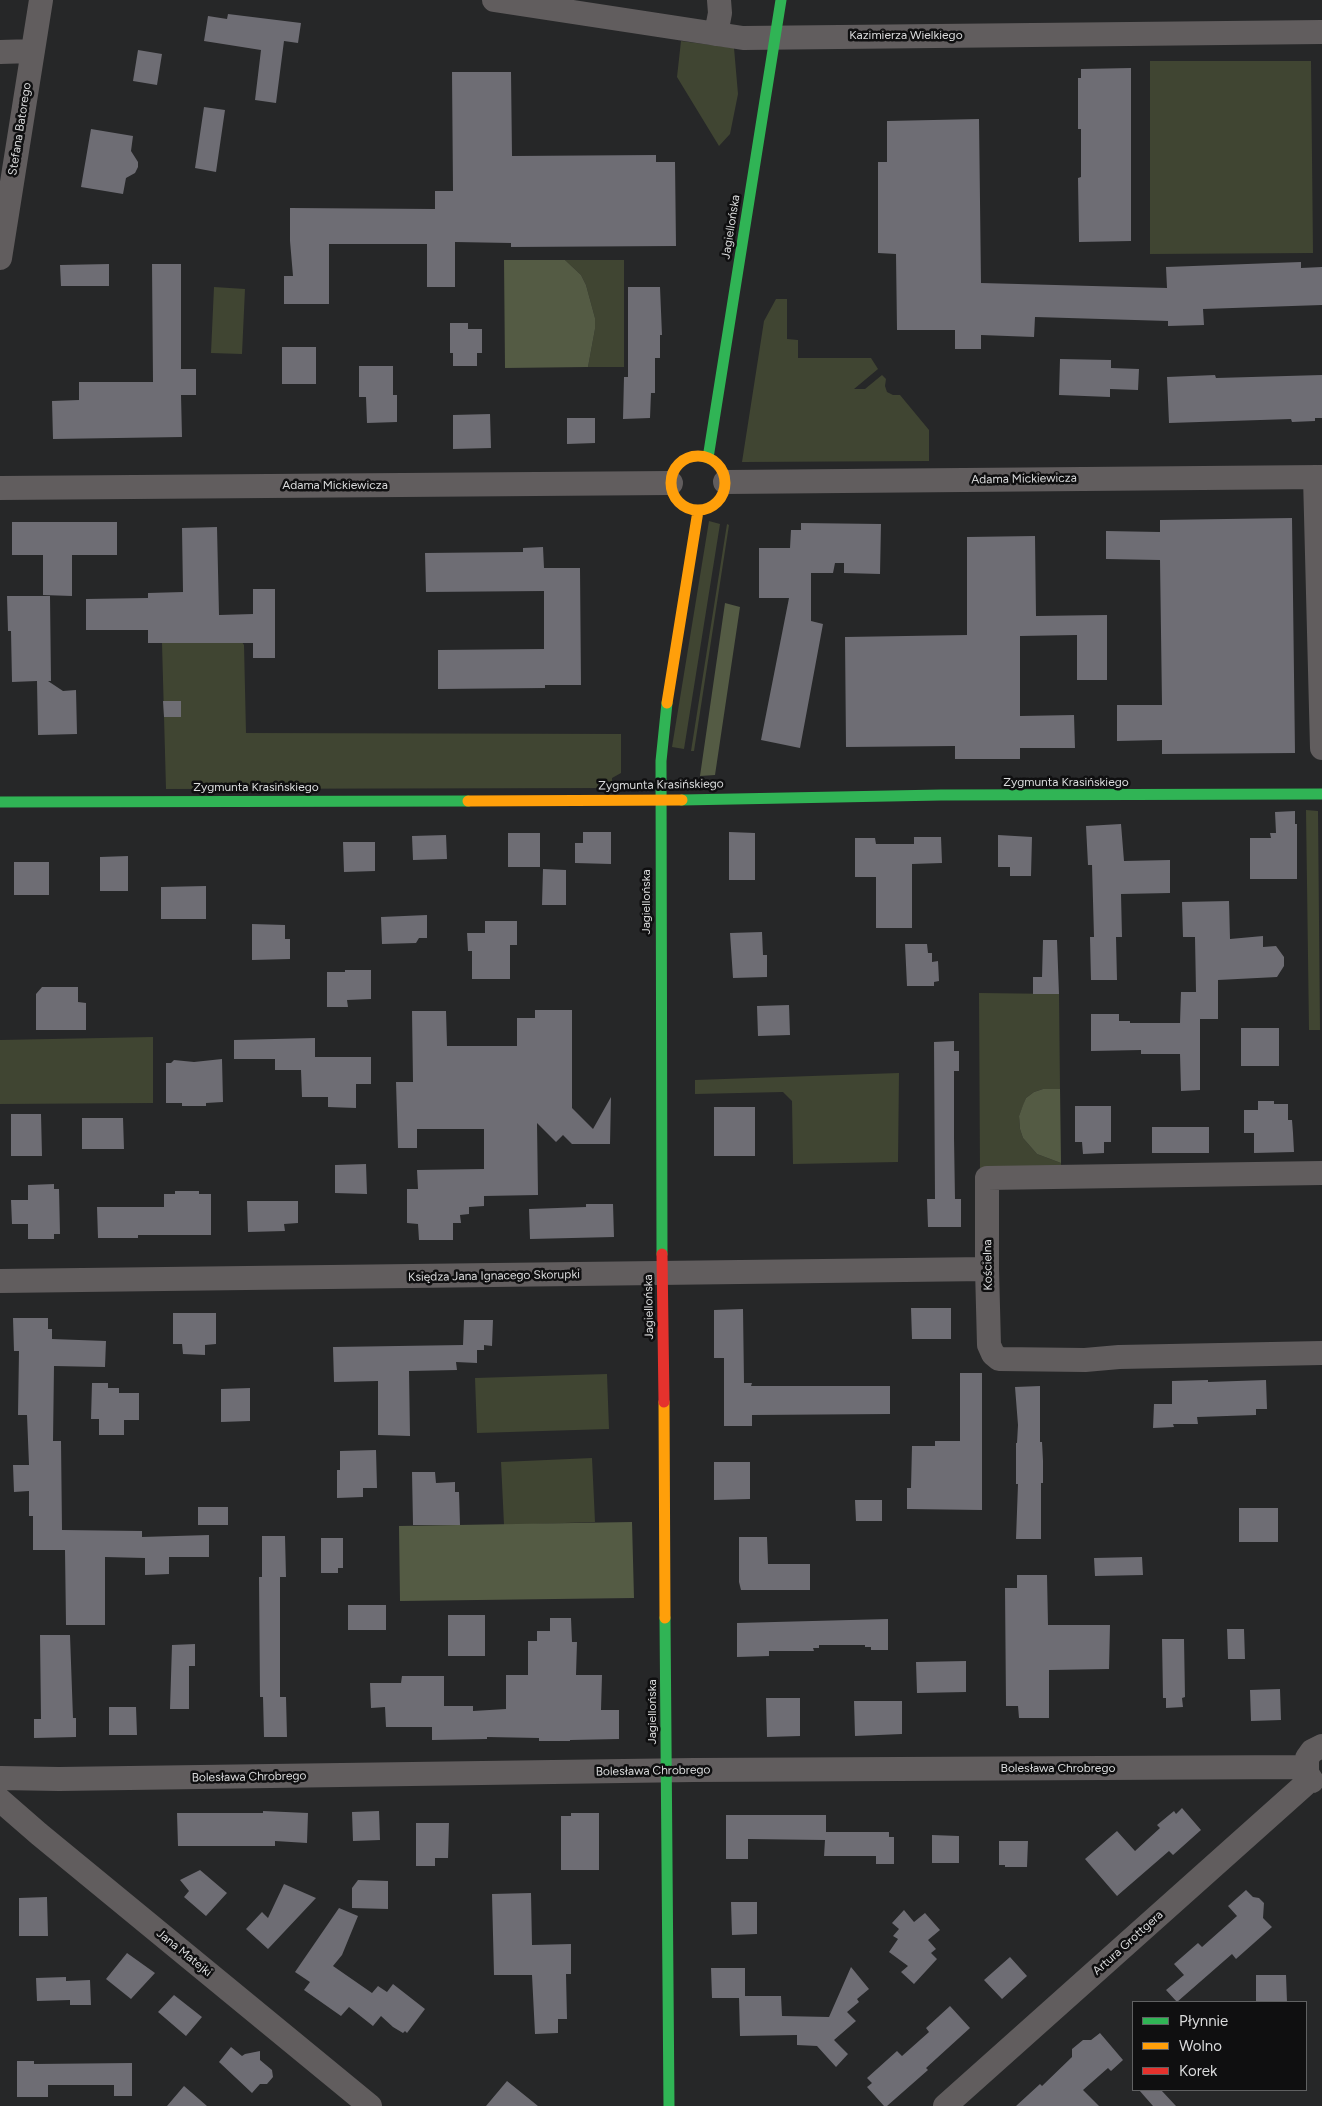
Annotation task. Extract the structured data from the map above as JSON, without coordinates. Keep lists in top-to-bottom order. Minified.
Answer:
{"streets":{"street":["Kazimierza Wielkiego","Stefana Batorego","Jagiellońska","Adama Mickiewicza","Zygmunta Krasińskiego","Kościelna","Księdza Jana Ignacego Skorupki","Bolesława Chrobrego","Artura Grottgera","Jana Matejki"]},"crossings":[["Kazimierza Wielkiego","Jagiellońska"],["Jagiellońska","Adama Mickiewicza"],["Jagiellońska","Zygmunta Krasińskiego"],["Jagiellońska","Księdza Jana Ignacego Skorupki"],["Jagiellońska","Bolesława Chrobrego"],["Kościelna","Księdza Jana Ignacego Skorupki"],["Bolesława Chrobrego","Artura Grottgera"],["Bolesława Chrobrego","Jana Matejki"]],"legend":["Płynnie","Wolno","Korek"]}
